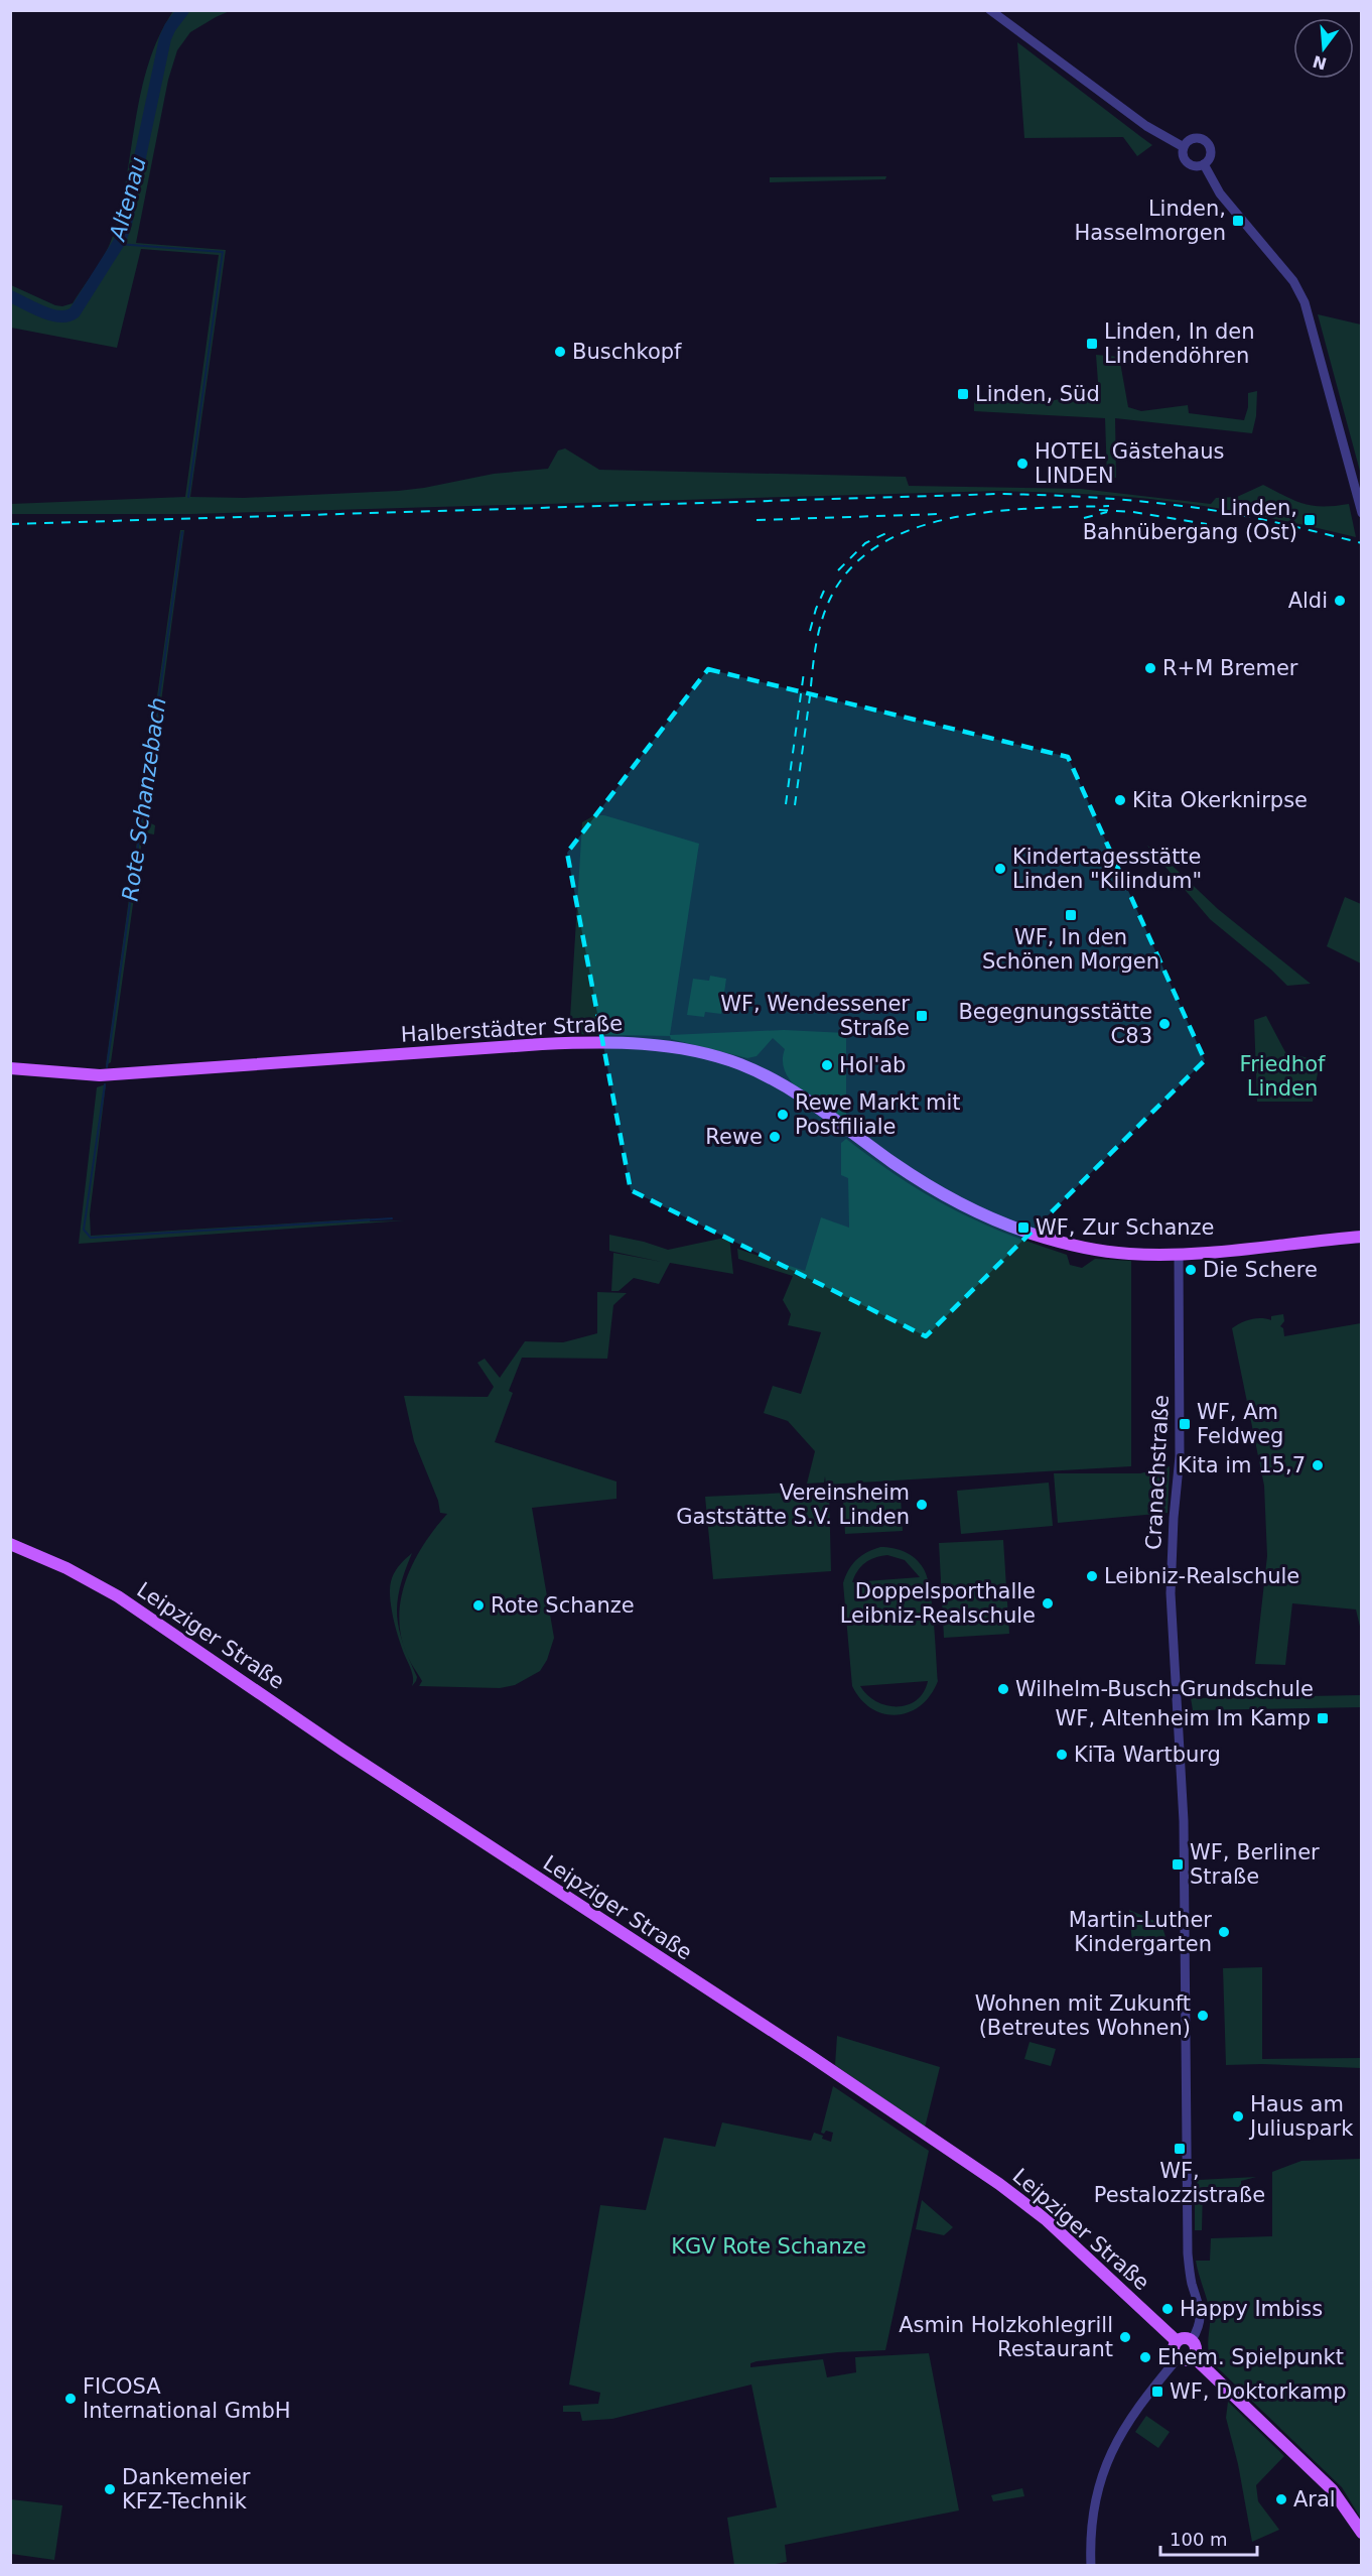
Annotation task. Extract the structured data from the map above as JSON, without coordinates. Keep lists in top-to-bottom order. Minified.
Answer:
{"streets":{"main road":["Halberstädter Straße","Leipziger Straße"],"street":["Cranachstraße"]},"crossings":[["Halberstädter Straße","Cranachstraße"],["Cranachstraße","Leipziger Straße"]],"water":["Altenau","Rote Schanzebach"],"parks":["Friedhof Linden","KGV Rote Schanze"],"places":{"transit":["Linden, Hasselmorgen","Linden, In den Lindendöhren","Linden, Süd","Linden, Bahnübergang (Ost)","WF, In den Schönen Morgen","WF, Wendessener Straße","WF, Zur Schanze","WF, Am Feldweg","WF, Altenheim Im Kamp","WF, Berliner Straße","WF, Pestalozzistraße","WF, Doktorkamp"],"other":["Buschkopf","HOTEL Gästehaus LINDEN","Aldi","R+M Bremer","Kita Okerknirpse","Kindertagesstätte Linden \"Kilindum\"","Begegnungsstätte C83","Hol'ab","Rewe Markt mit Postfiliale","Rewe","Die Schere","Kita im 15,7","Vereinsheim Gaststätte S.V. Linden","Leibniz-Realschule","Doppelsporthalle Leibniz-Realschule","Rote Schanze","Wilhelm-Busch-Grundschule","KiTa Wartburg","Martin-Luther Kindergarten","Wohnen mit Zukunft (Betreutes Wohnen)","Haus am Juliuspark","Happy Imbiss","Asmin Holzkohlegrill Restaurant","Ehem. Spielpunkt","FICOSA International GmbH","Dankemeier KFZ-Technik","Aral"]},"scale_bar":"100 m","north":"bottom"}
